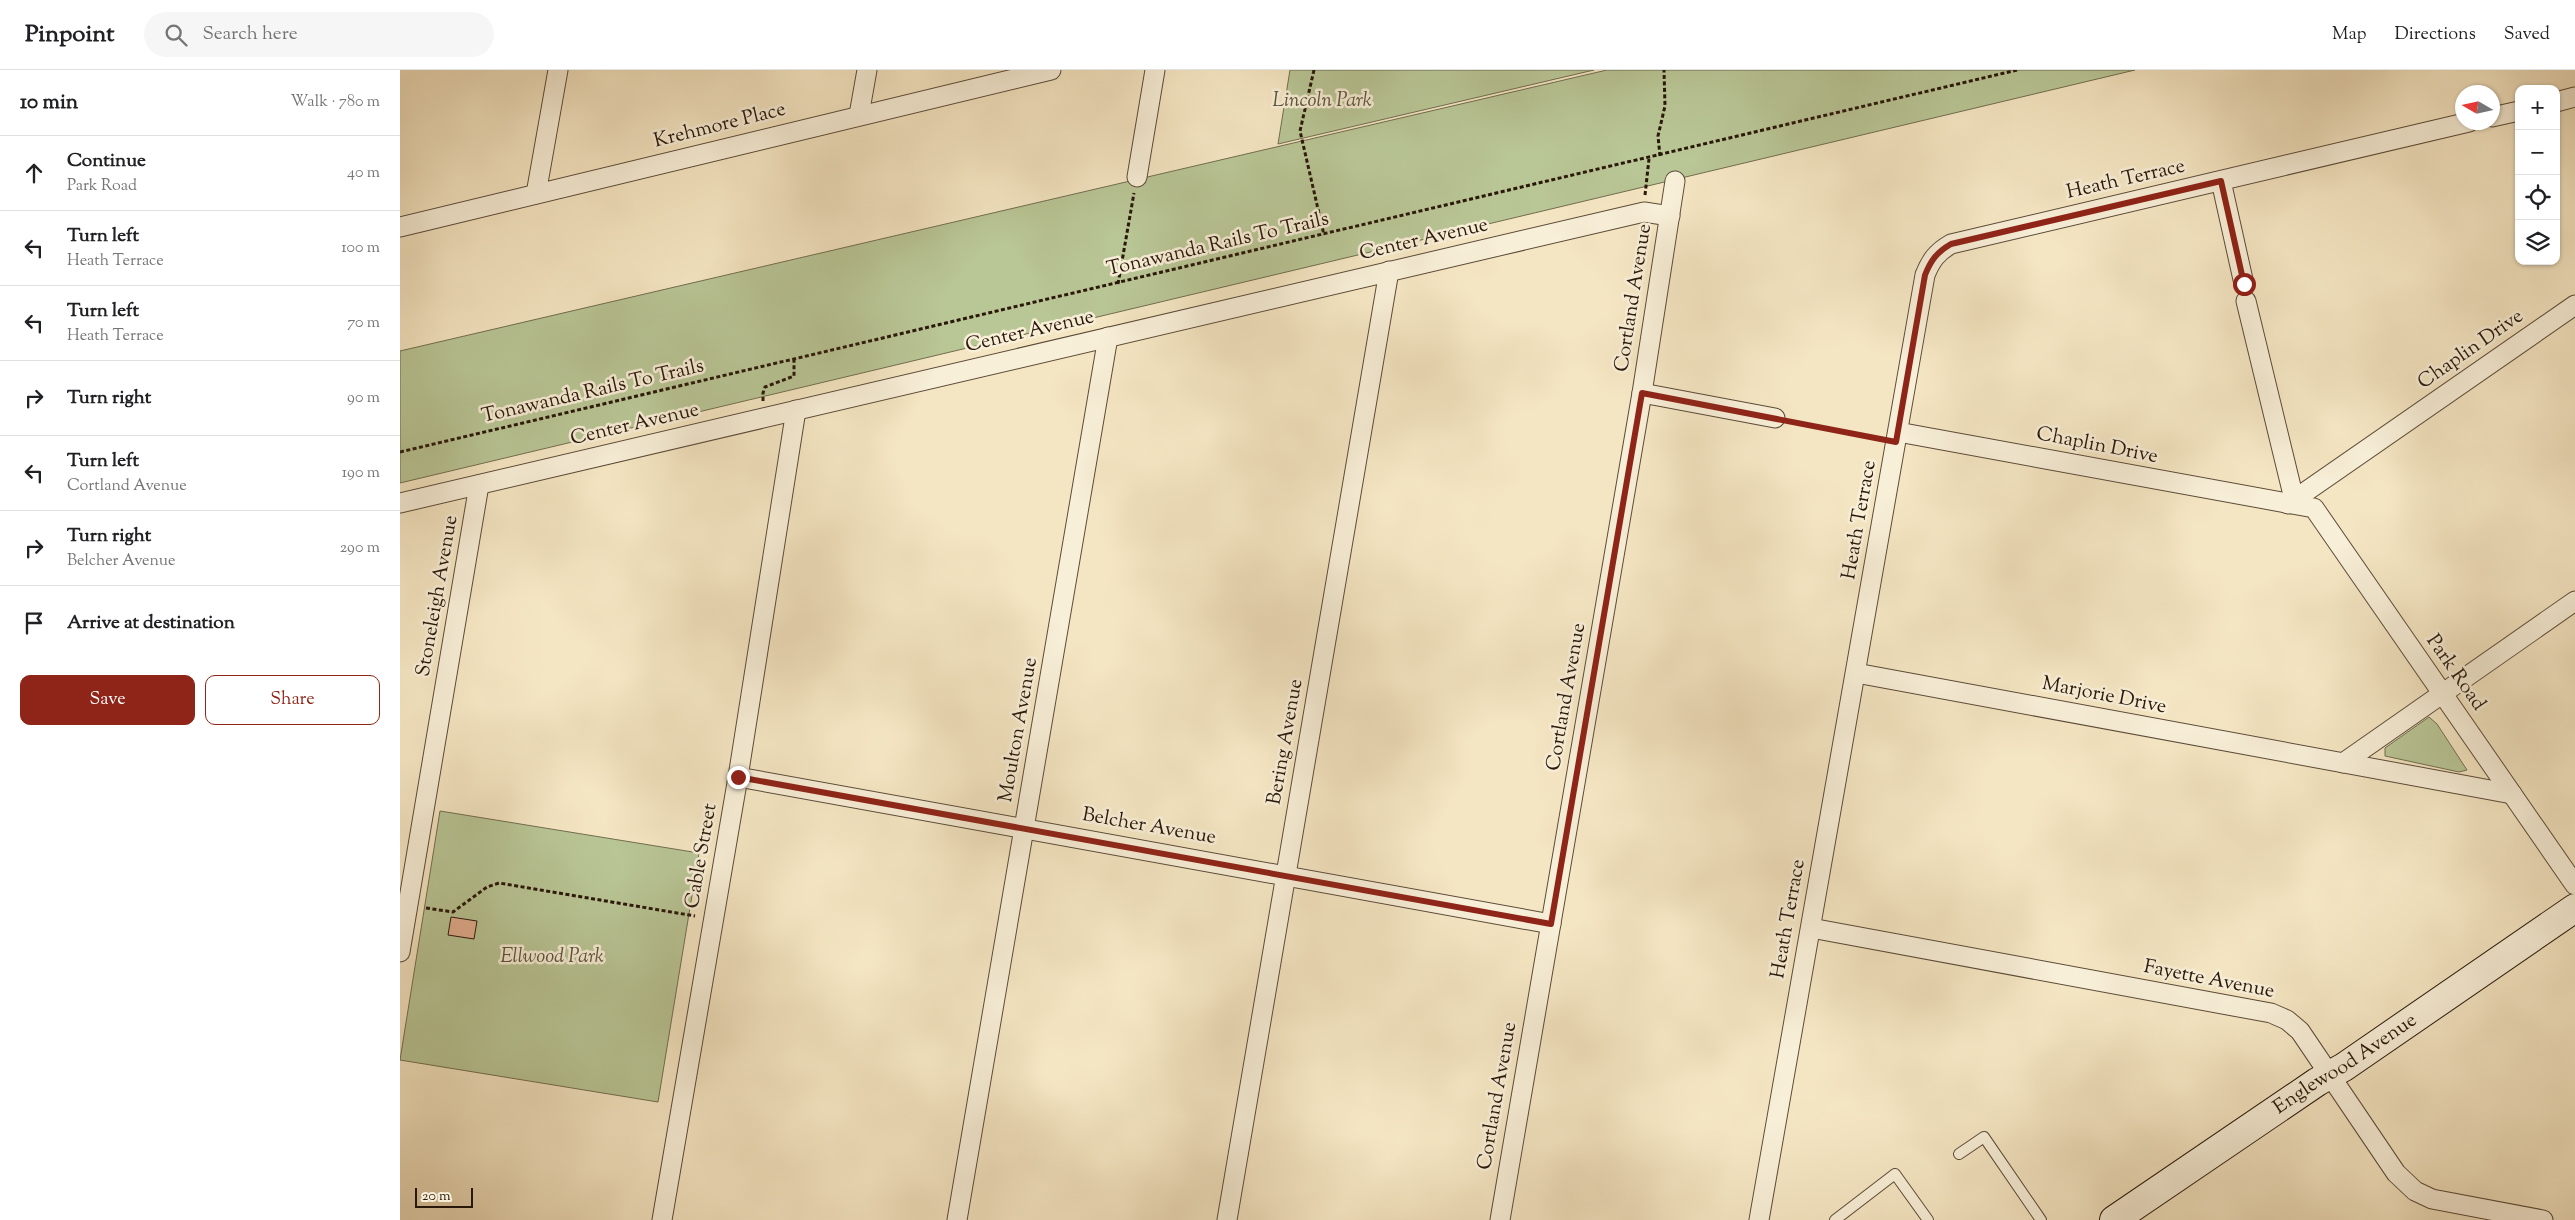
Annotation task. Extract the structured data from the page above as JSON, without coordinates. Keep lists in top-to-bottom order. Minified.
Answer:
{"streets":{"street":["Krehmore Place","Heath Terrace","Center Avenue","Cortland Avenue","Chaplin Drive","Stoneleigh Avenue","Park Road","Marjorie Drive","Moulton Avenue","Bering Avenue","Belcher Avenue","Cable Street","Fayette Avenue","Englewood Avenue"],"path":["Tonawanda Rails To Trails"]},"crossings":[["Heath Terrace","Chaplin Drive"],["Heath Terrace","Marjorie Drive"],["Heath Terrace","Fayette Avenue"],["Center Avenue","Cortland Avenue"],["Center Avenue","Stoneleigh Avenue"],["Center Avenue","Moulton Avenue"],["Center Avenue","Bering Avenue"],["Center Avenue","Cable Street"],["Cortland Avenue","Belcher Avenue"],["Chaplin Drive","Park Road"],["Park Road","Marjorie Drive"],["Moulton Avenue","Belcher Avenue"],["Bering Avenue","Belcher Avenue"],["Belcher Avenue","Cable Street"],["Fayette Avenue","Englewood Avenue"]],"parks":["Lincoln Park","Ellwood Park"],"scale_bar":"20 m","north":"left","page":{"header":"Pinpoint","search":"Search here","nav":["Map","Directions","Saved"],"heading":["10 min","Walk · 780 m"],"map_buttons":["+","−"],"list":[["Continue","Park Road","40 m"],["Turn left","Heath Terrace","100 m"],["Turn left","Heath Terrace","70 m"],["Turn right","90 m"],["Turn left","Cortland Avenue","190 m"],["Turn right","Belcher Avenue","290 m"],"Arrive at destination"],"buttons":["Save","Share"],"scale":"20 m"}}
